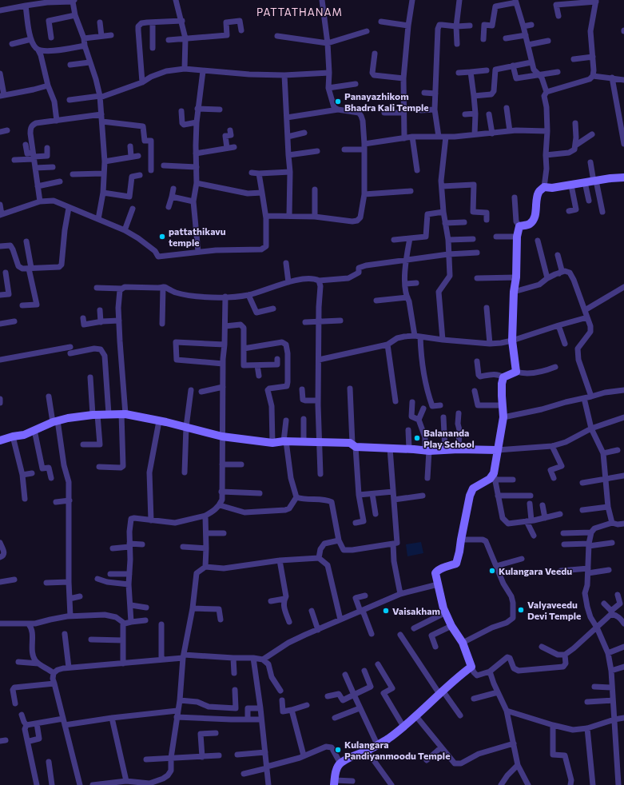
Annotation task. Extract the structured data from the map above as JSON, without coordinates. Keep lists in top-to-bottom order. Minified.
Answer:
{"districts":["PATTATHANAM"],"places":["Panayazhikom Bhadra Kali Temple","pattathikavu temple","Balananda Play School","Kulangara Veedu","Valyaveedu Devi Temple","Vaisakham","Kulangara Pandiyanmoodu Temple"]}
